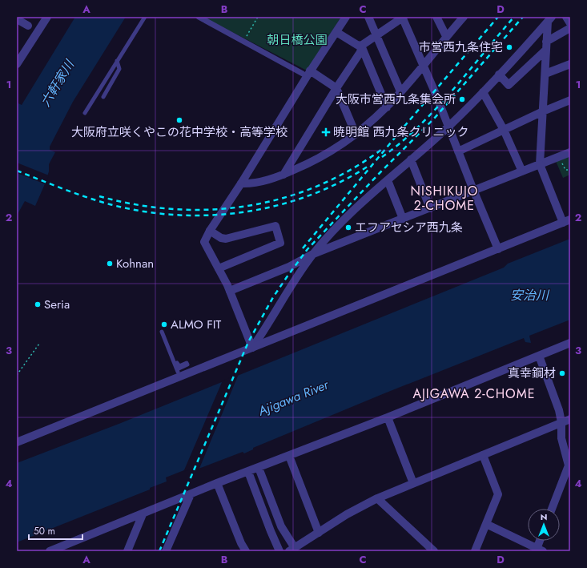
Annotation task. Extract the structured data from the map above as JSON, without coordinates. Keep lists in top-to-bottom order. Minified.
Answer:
{"districts":["NISHIKUJO 2-CHOME","AJIGAWA 2-CHOME"],"water":["六軒家川","安治川","Ajigawa River"],"parks":["朝日橋公園"],"places":{"other":["市営西九条住宅","大阪市営西九条集会所","大阪府立咲くやこの花中学校・高等学校","エフアセシア西九条","Kohnan","Seria","ALMO FIT","真幸鋼材"],"health":["暁明館 西九条クリニック"]},"scale_bar":"50 m","north":"top","grid":{"columns":["A","B","C","D"],"rows":["1","2","3","4"]}}
